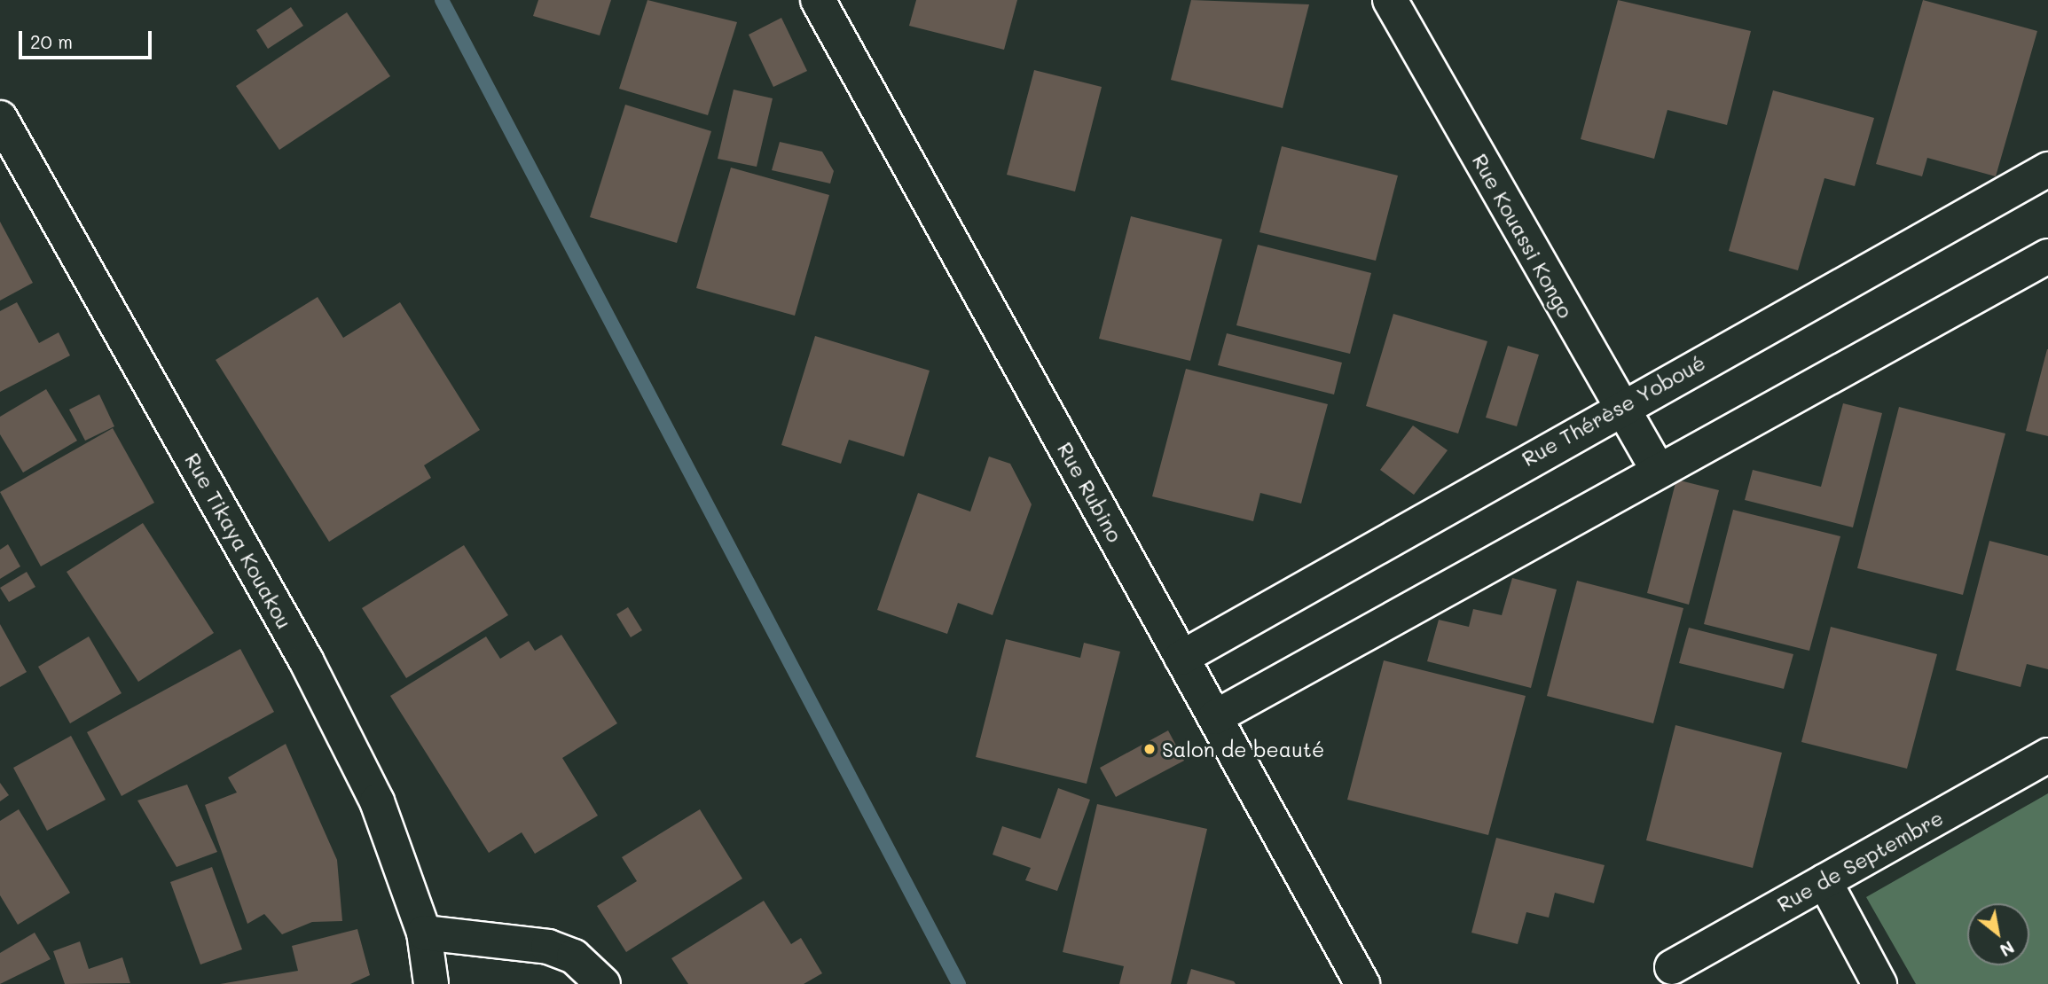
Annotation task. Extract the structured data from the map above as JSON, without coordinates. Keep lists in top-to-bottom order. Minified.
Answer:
{"streets":{"street":["Rue Kouassi Kongo","Rue Thérèse Yoboué","Rue Rubino","Rue Tikaya Kouakou","Rue de Septembre"]},"crossings":[["Rue Kouassi Kongo","Rue Thérèse Yoboué"],["Rue Thérèse Yoboué","Rue Rubino"]],"places":["Salon de beauté"],"scale_bar":"20 m","north":"bottom right"}
